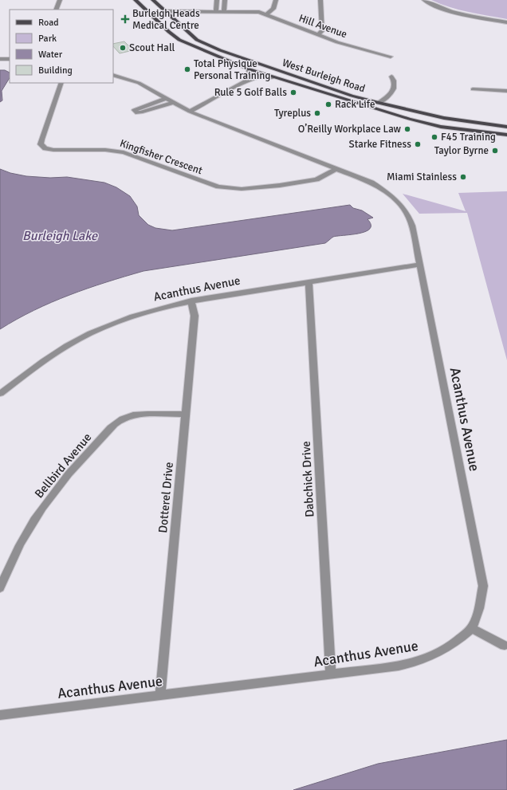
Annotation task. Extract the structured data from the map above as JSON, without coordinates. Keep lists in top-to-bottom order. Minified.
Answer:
{"streets":{"main road":["West Burleigh Road"],"street":["Hill Avenue","Kingfisher Crescent","Acanthus Avenue","Bellbird Avenue","Dabchick Drive","Dotterel Drive"]},"crossings":[["Hill Avenue","West Burleigh Road"],["Kingfisher Crescent","Acanthus Avenue"],["Acanthus Avenue","Dabchick Drive"],["Acanthus Avenue","Dotterel Drive"],["Bellbird Avenue","Dotterel Drive"]],"water":["Burleigh Lake"],"places":{"health":["Burleigh Heads Medical Centre"],"other":["Scout Hall","Total Physique Personal Training","Rule 5 Golf Balls","Rack Life","Tyreplus","O’Reilly Workplace Law","F45 Training","Starke Fitness","Taylor Byrne","Miami Stainless"]},"legend":["Road","Park","Water","Building"]}
